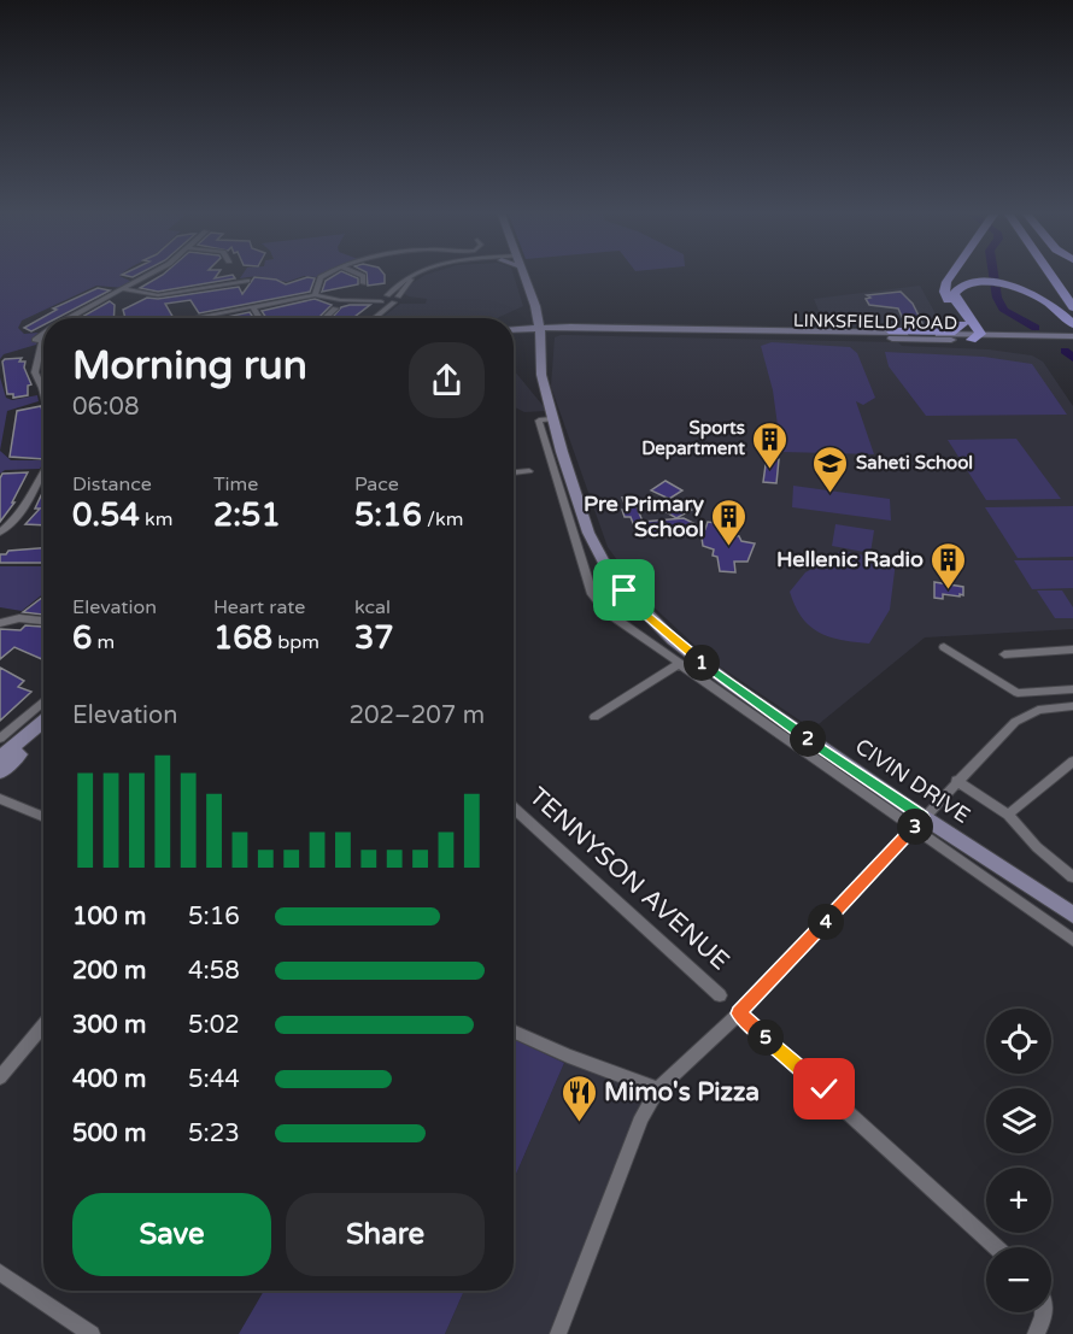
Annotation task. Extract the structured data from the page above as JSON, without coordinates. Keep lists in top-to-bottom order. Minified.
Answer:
{"streets":{"main road":["LINKSFIELD ROAD","CIVIN DRIVE"],"street":["TENNYSON AVENUE"]},"crossings":[["LINKSFIELD ROAD","CIVIN DRIVE"]],"places":{"building":["Sports Department","Pre Primary School","Hellenic Radio"],"school or university":["Saheti School"],"restaurant":["Mimo's Pizza"]},"page":{"heading":["Morning run","06:08"],"stats":[["Distance","0.54 km"],["Time","2:51"],["Pace","5:16 /km"],["Elevation","6 m"],["Heart rate","168 bpm"],["kcal","37"]],"pins":["1","2","3","4","5"],"chart":["Elevation","202–207 m"],"list":[{"name":"100 m","note":"5:16"},{"name":"200 m","note":"4:58"},{"name":"300 m","note":"5:02"},{"name":"400 m","note":"5:44"},{"name":"500 m","note":"5:23"}],"map_buttons":["+","−"],"buttons":["Save","Share"]}}
